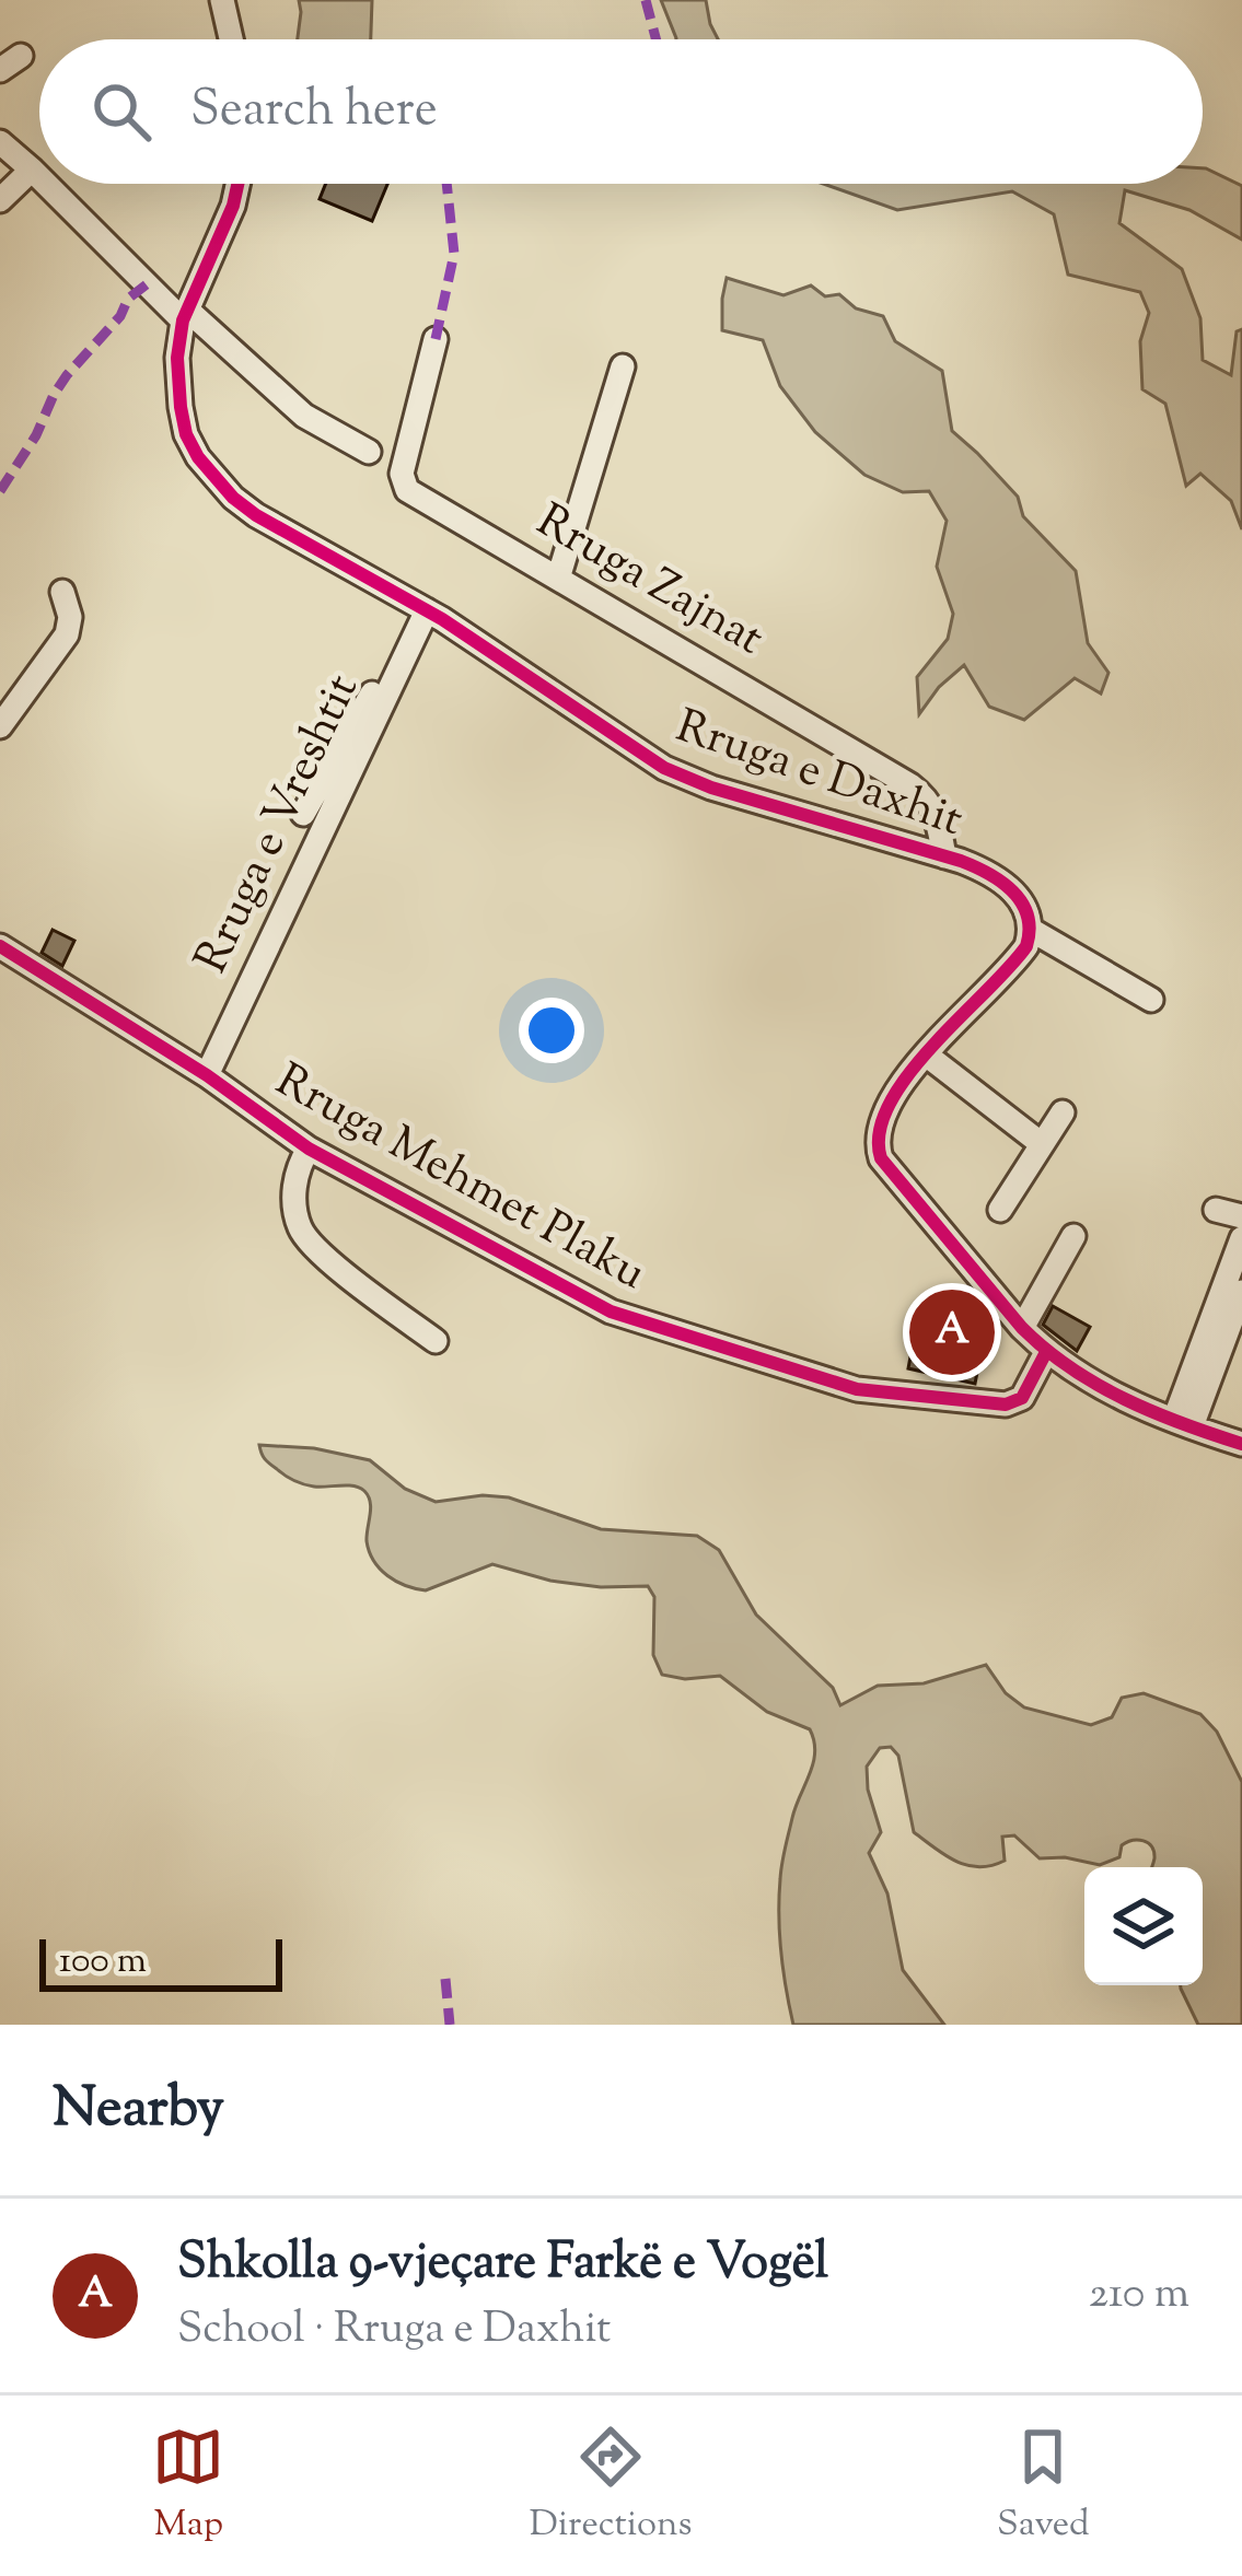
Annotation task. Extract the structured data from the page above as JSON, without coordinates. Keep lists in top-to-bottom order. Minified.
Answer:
{"streets":{"street":["Rruga Zajnat","Rruga e Daxhit","Rruga e Vreshtit","Rruga Mehmet Plaku"]},"crossings":[["Rruga Zajnat","Rruga e Daxhit"],["Rruga e Daxhit","Rruga e Vreshtit"],["Rruga e Vreshtit","Rruga Mehmet Plaku"]],"scale_bar":"100 m","page":{"search":"Search here","pins":"A","scale":"100 m","heading":"Nearby","list":[{"mark":"A","name":"Shkolla 9-vjeçare Farkë e Vogël","note":"School · Rruga e Daxhit","value":"210 m"}],"nav":["Map","Directions","Saved"]}}
